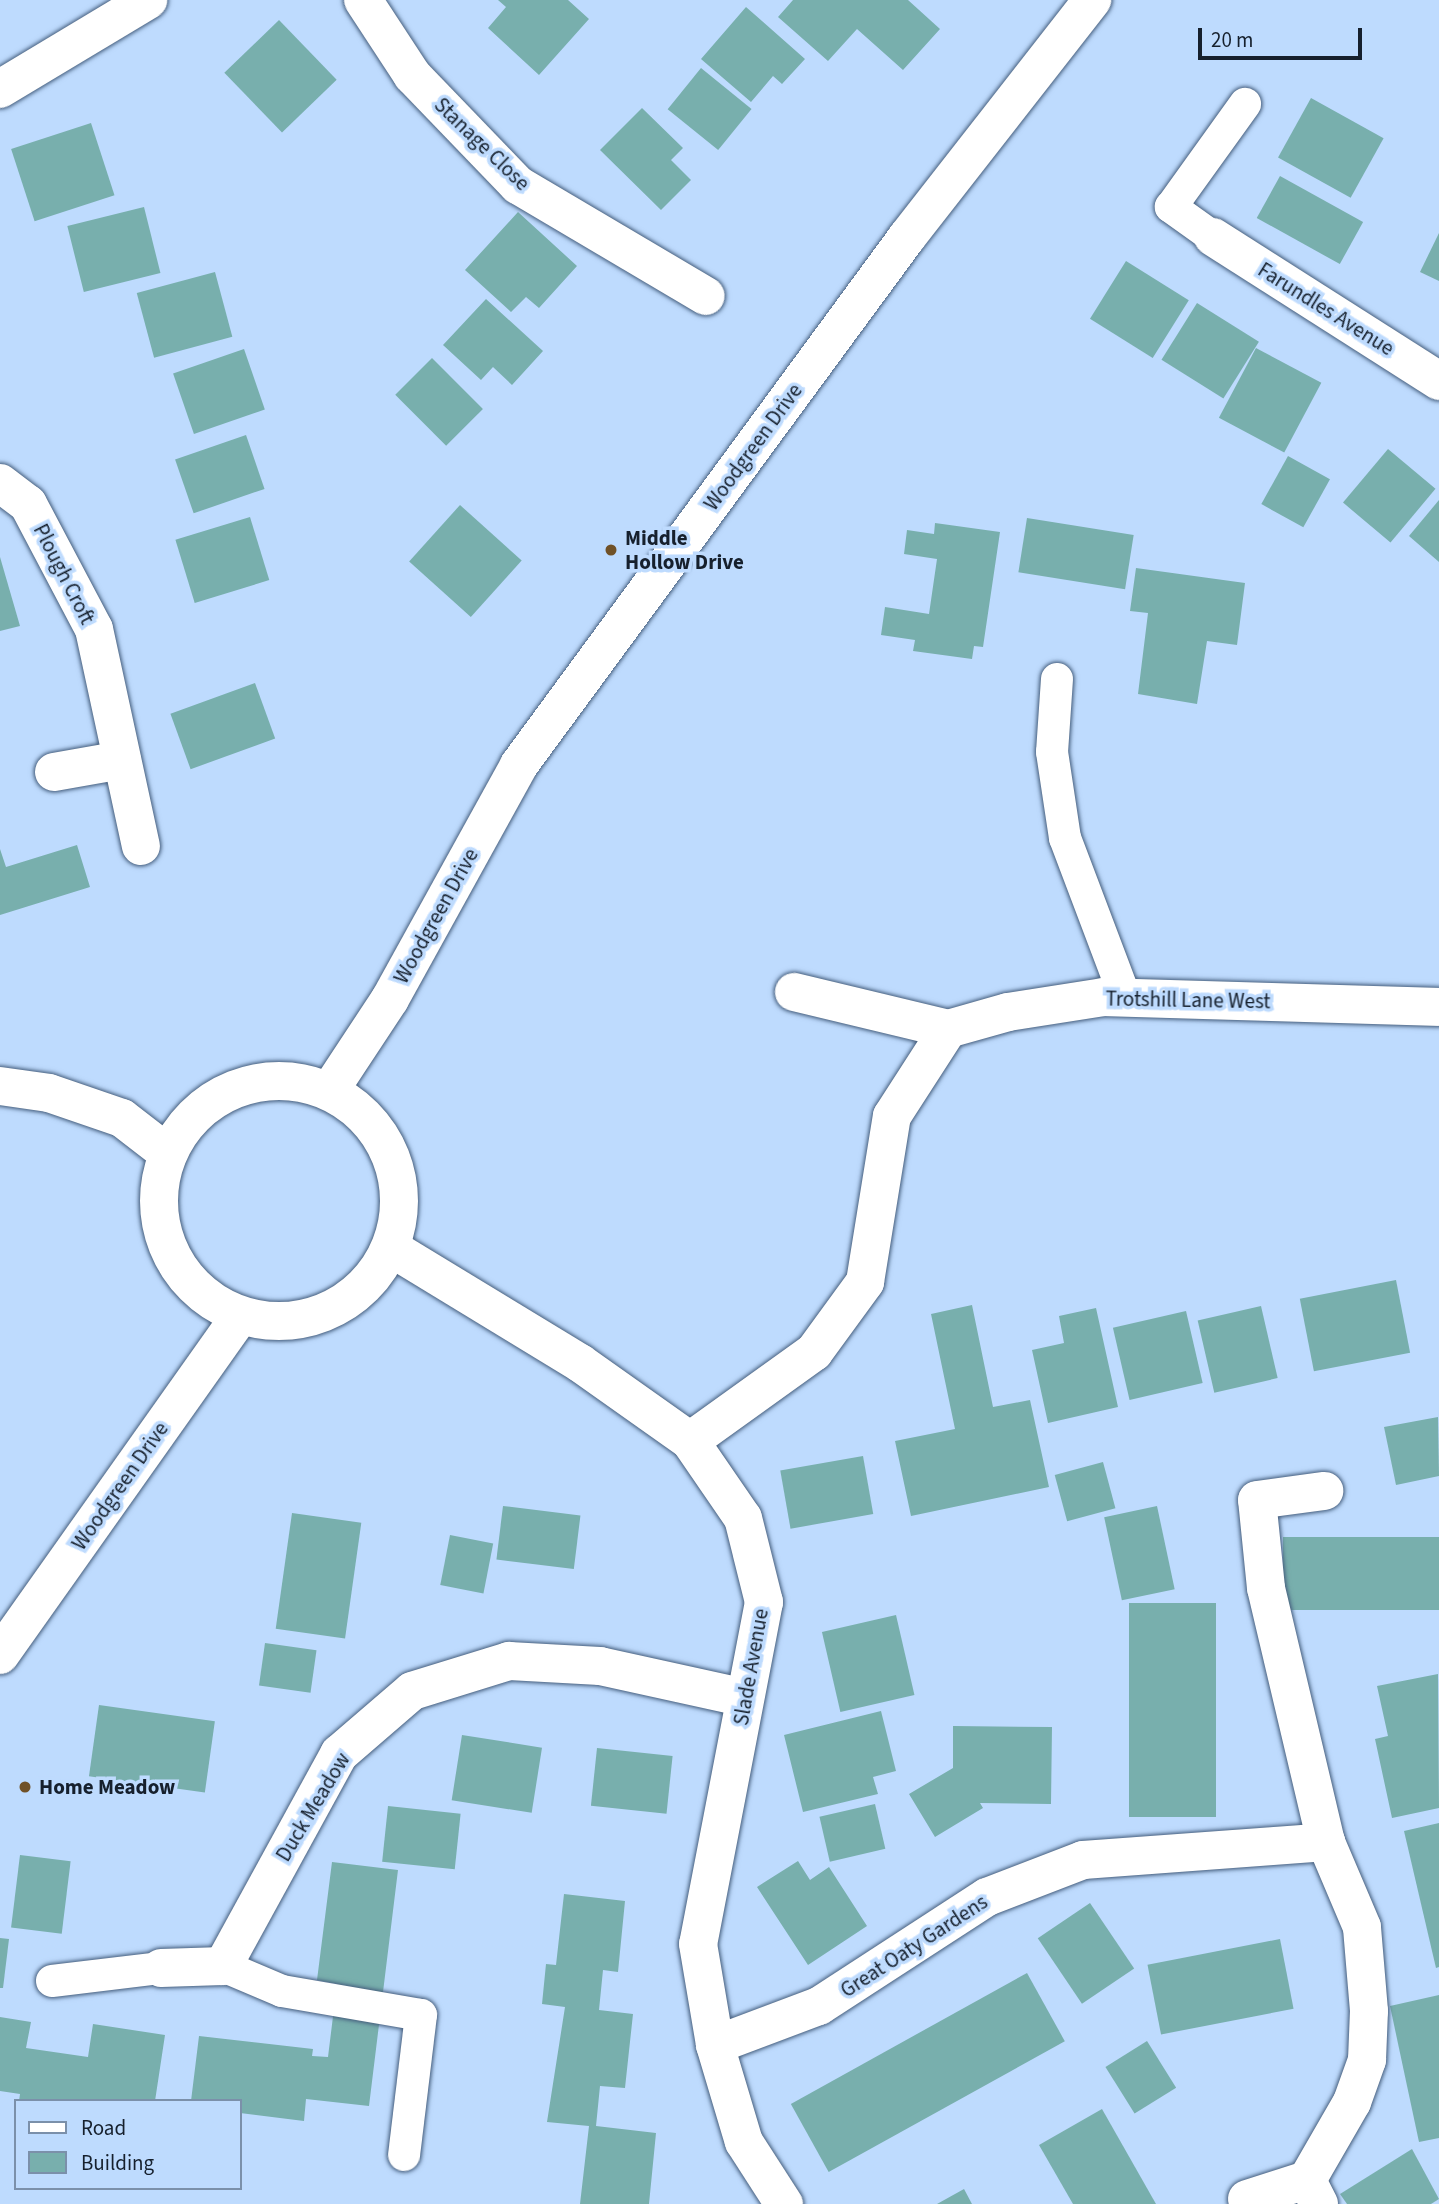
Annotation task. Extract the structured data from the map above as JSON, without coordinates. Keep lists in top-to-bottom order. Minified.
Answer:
{"streets":{"street":["Stanage Close","Farundles Avenue","Woodgreen Drive","Plough Croft","Trotshill Lane West","Slade Avenue","Duck Meadow","Great Oaty Gardens"]},"crossings":[["Woodgreen Drive","Slade Avenue"],["Slade Avenue","Duck Meadow"],["Slade Avenue","Great Oaty Gardens"]],"places":["Middle Hollow Drive","Home Meadow"],"legend":["Road","Building"],"scale_bar":"20 m"}
